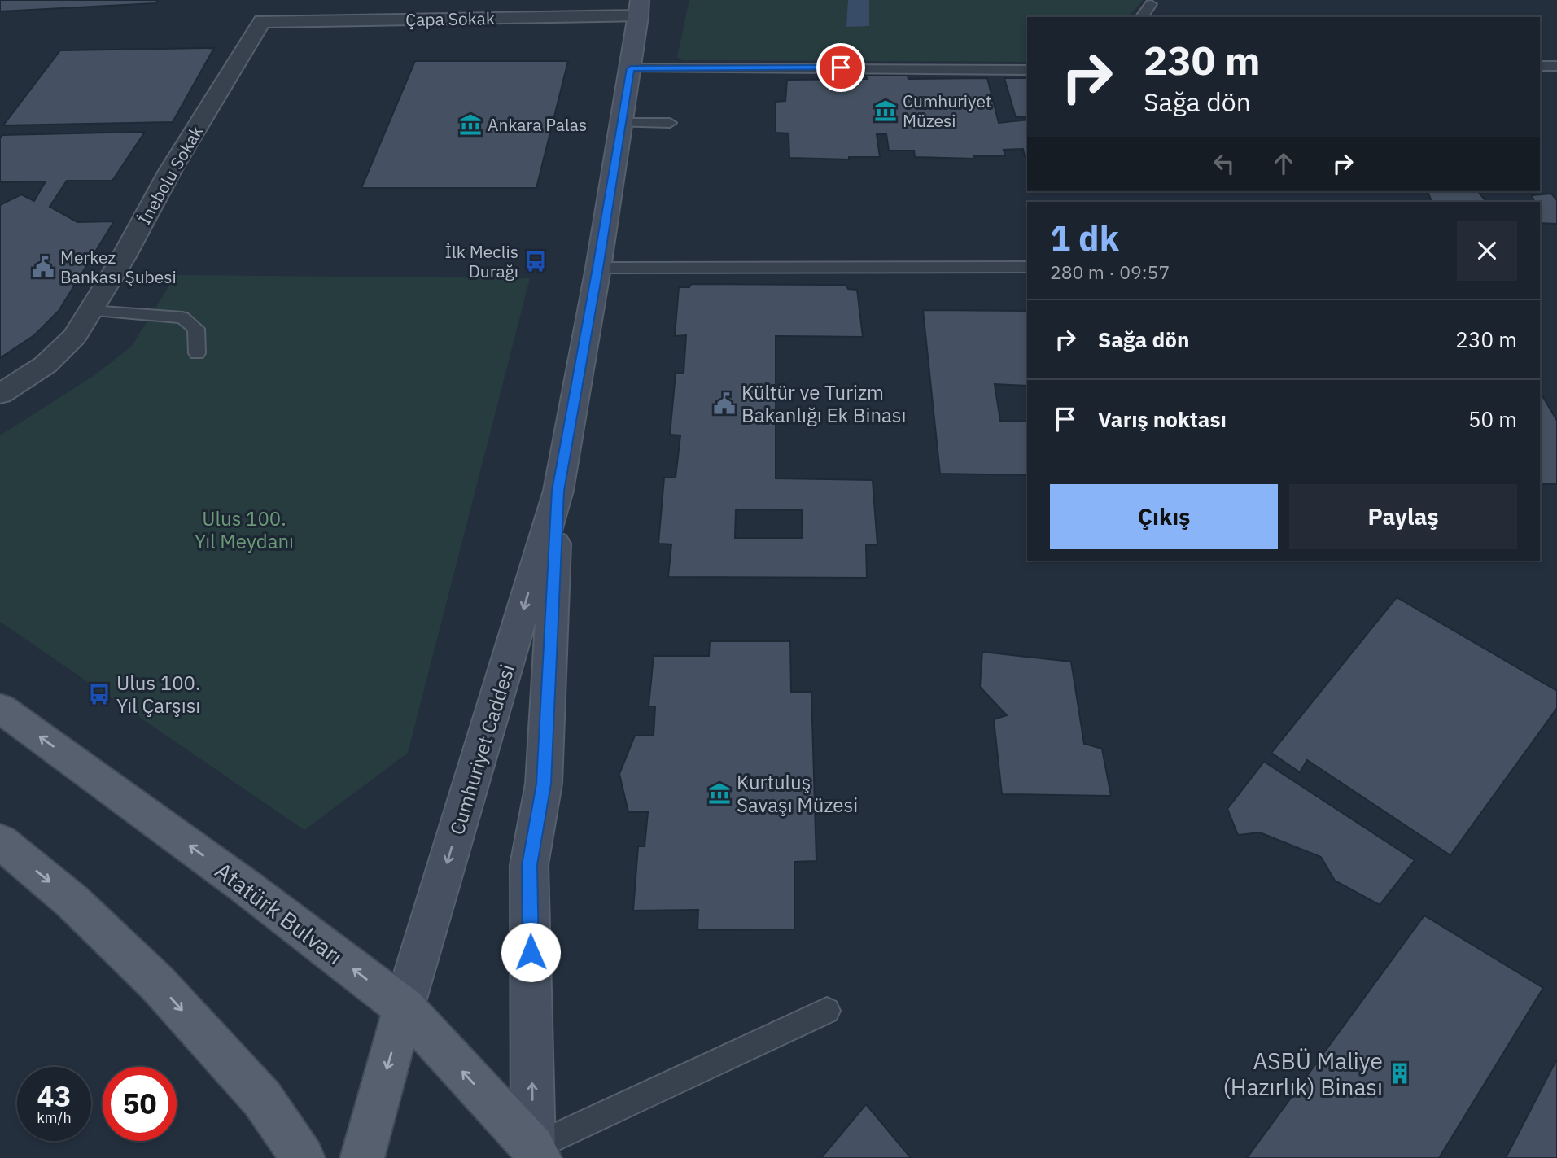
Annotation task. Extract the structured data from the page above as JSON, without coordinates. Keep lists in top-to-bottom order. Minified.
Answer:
{"streets":{"main road":["Cumhuriyet Caddesi","Atatürk Bulvarı"],"street":["Çapa Sokak","İnebolu Sokak"]},"crossings":[["Çapa Sokak","İnebolu Sokak"],["Çapa Sokak","Cumhuriyet Caddesi"],["Cumhuriyet Caddesi","Atatürk Bulvarı"]],"parks":["Ulus 100. Yıl Meydanı"],"places":{"museum":["Cumhuriyet Müzesi","Ankara Palas","Kurtuluş Savaşı Müzesi"],"bus stop":["İlk Meclis Durağı","Ulus 100. Yıl Çarşısı"],"public building":["Merkez Bankası Şubesi","Kültür ve Turizm Bakanlığı Ek Binası"],"building":["ASBÜ Maliye (Hazırlık) Binası"]},"page":{"turn":["230 m","Sağa dön"],"heading":["1 dk","280 m · 09:57"],"list":[{"name":"Sağa dön","value":"230 m"},{"name":"Varış noktası","value":"50 m"}],"buttons":["Çıkış","Paylaş"],"speed":"43 km/h","limit":"50"}}
